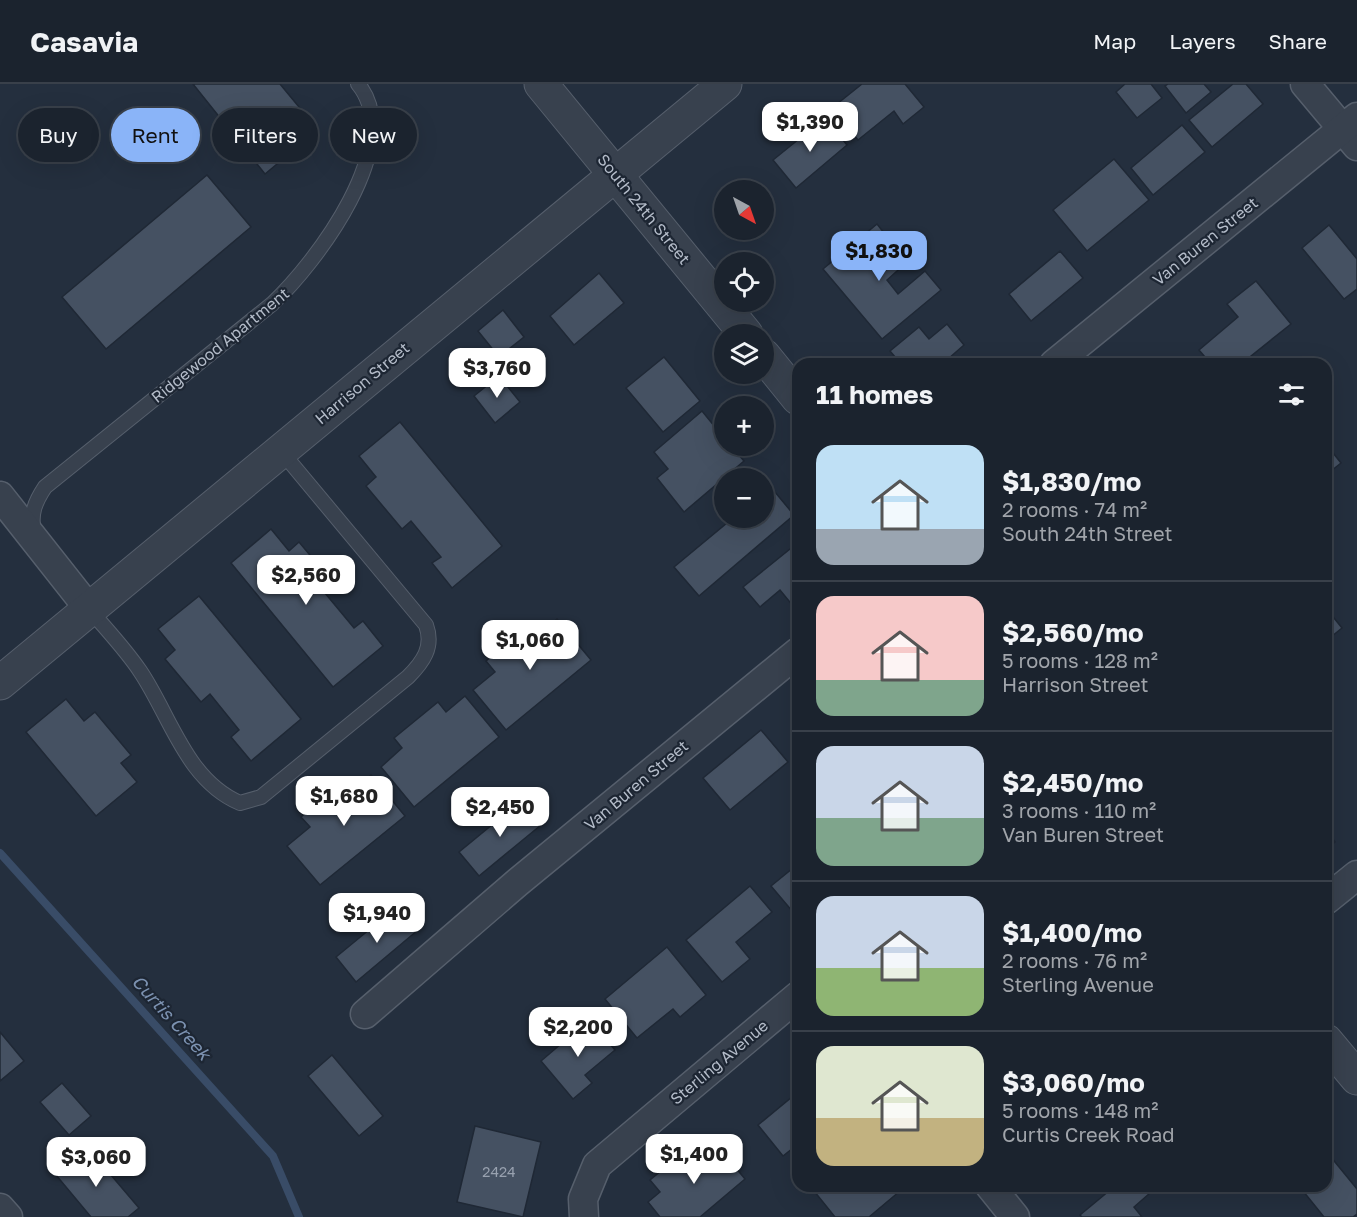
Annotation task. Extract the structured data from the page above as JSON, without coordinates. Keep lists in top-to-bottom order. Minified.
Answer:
{"streets":{"street":["South 24th Street","Van Buren Street","Harrison Street","Sterling Avenue"],"lane":["Ridgewood Apartment"]},"crossings":[["South 24th Street","Harrison Street"]],"water":["Curtis Creek"],"house_numbers":["2424"],"north":"bottom right","page":{"header":"Casavia","nav":["Map","Layers","Share"],"price":["$1,390","$1,830","$3,760","$2,560","$1,060","$1,680","$2,450","$1,940","$2,200","$1,400","$3,060"],"chip":["Buy","Rent","Filters","New"],"map_buttons":["+","−"],"heading":"11 homes","list":[{"name":"$1,830/mo","note":"2 rooms · 74 m² · South 24th Street"},{"name":"$2,560/mo","note":"5 rooms · 128 m² · Harrison Street"},{"name":"$2,450/mo","note":"3 rooms · 110 m² · Van Buren Street"},{"name":"$1,400/mo","note":"2 rooms · 76 m² · Sterling Avenue"},{"name":"$3,060/mo","note":"5 rooms · 148 m² · Curtis Creek Road"}]}}
